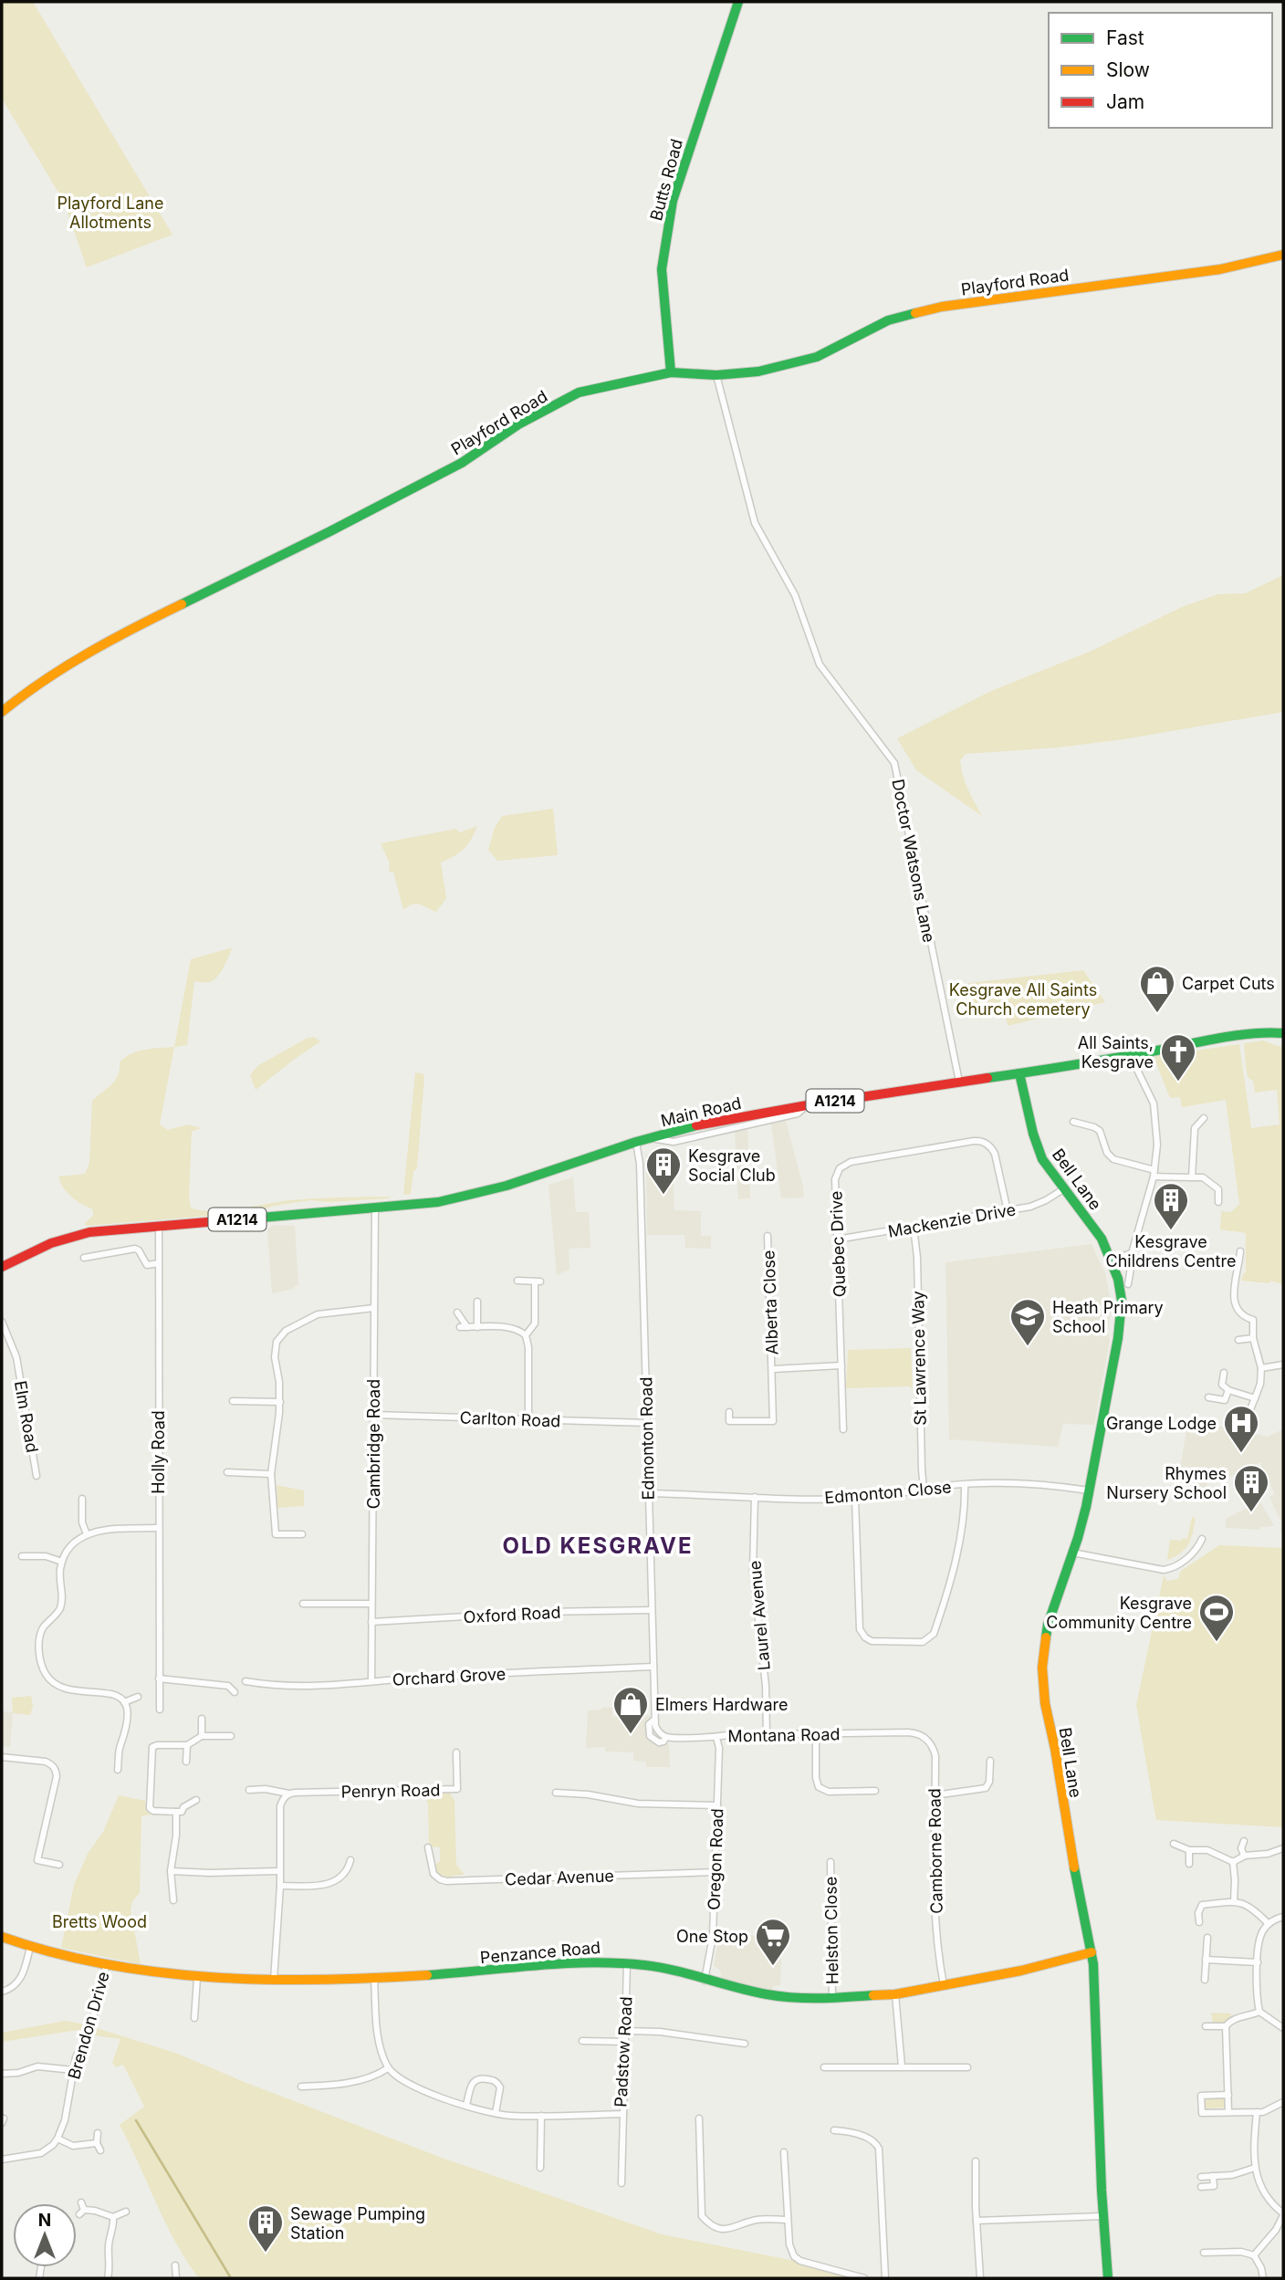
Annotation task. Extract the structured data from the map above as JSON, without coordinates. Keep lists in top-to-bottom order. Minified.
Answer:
{"streets":{"street":["Butts Road","Playford Road","Doctor Watsons Lane","A1214","Main Road","Bell Lane","Mackenzie Drive","Quebec Drive","Alberta Close","St Lawrence Way","Elm Road","Carlton Road","Edmonton Road","Cambridge Road","Holly Road","Edmonton Close","Oxford Road","Laurel Avenue","Orchard Grove","Montana Road","Penryn Road","Camborne Road","Oregon Road","Cedar Avenue","Helston Close","Penzance Road","Brendon Drive","Padstow Road"]},"crossings":[["Butts Road","Playford Road"],["Playford Road","Doctor Watsons Lane"],["Doctor Watsons Lane","Main Road"],["A1214","Main Road"],["A1214","Holly Road"],["Main Road","Bell Lane"],["Main Road","Edmonton Road"],["Main Road","Cambridge Road"],["Main Road","Holly Road"],["Bell Lane","Mackenzie Drive"],["Bell Lane","Edmonton Close"],["Bell Lane","Penzance Road"],["Mackenzie Drive","Quebec Drive"],["Mackenzie Drive","St Lawrence Way"],["Quebec Drive","Alberta Close"],["St Lawrence Way","Edmonton Close"],["Carlton Road","Edmonton Road"],["Carlton Road","Cambridge Road"],["Edmonton Road","Edmonton Close"],["Edmonton Road","Oxford Road"],["Edmonton Road","Orchard Grove"],["Edmonton Road","Montana Road"],["Cambridge Road","Oxford Road"],["Cambridge Road","Orchard Grove"],["Edmonton Close","Laurel Avenue"],["Laurel Avenue","Montana Road"],["Montana Road","Camborne Road"],["Montana Road","Oregon Road"],["Camborne Road","Penzance Road"],["Oregon Road","Cedar Avenue"],["Oregon Road","Penzance Road"],["Helston Close","Penzance Road"],["Penzance Road","Brendon Drive"],["Penzance Road","Padstow Road"]],"districts":["OLD KESGRAVE"],"parks":["Playford Lane Allotments","Kesgrave All Saints Church cemetery","Bretts Wood"],"places":{"shop":["Carpet Cuts","Elmers Hardware"],"church":["All Saints, Kesgrave"],"building":["Kesgrave Social Club","Kesgrave Childrens Centre","Rhymes Nursery School","Sewage Pumping Station"],"school or university":["Heath Primary School"],"hospital":["Grange Lodge"],"sports":["Kesgrave Community Centre"],"supermarket":["One Stop"]},"legend":["Fast","Slow","Jam"],"north":"top"}
